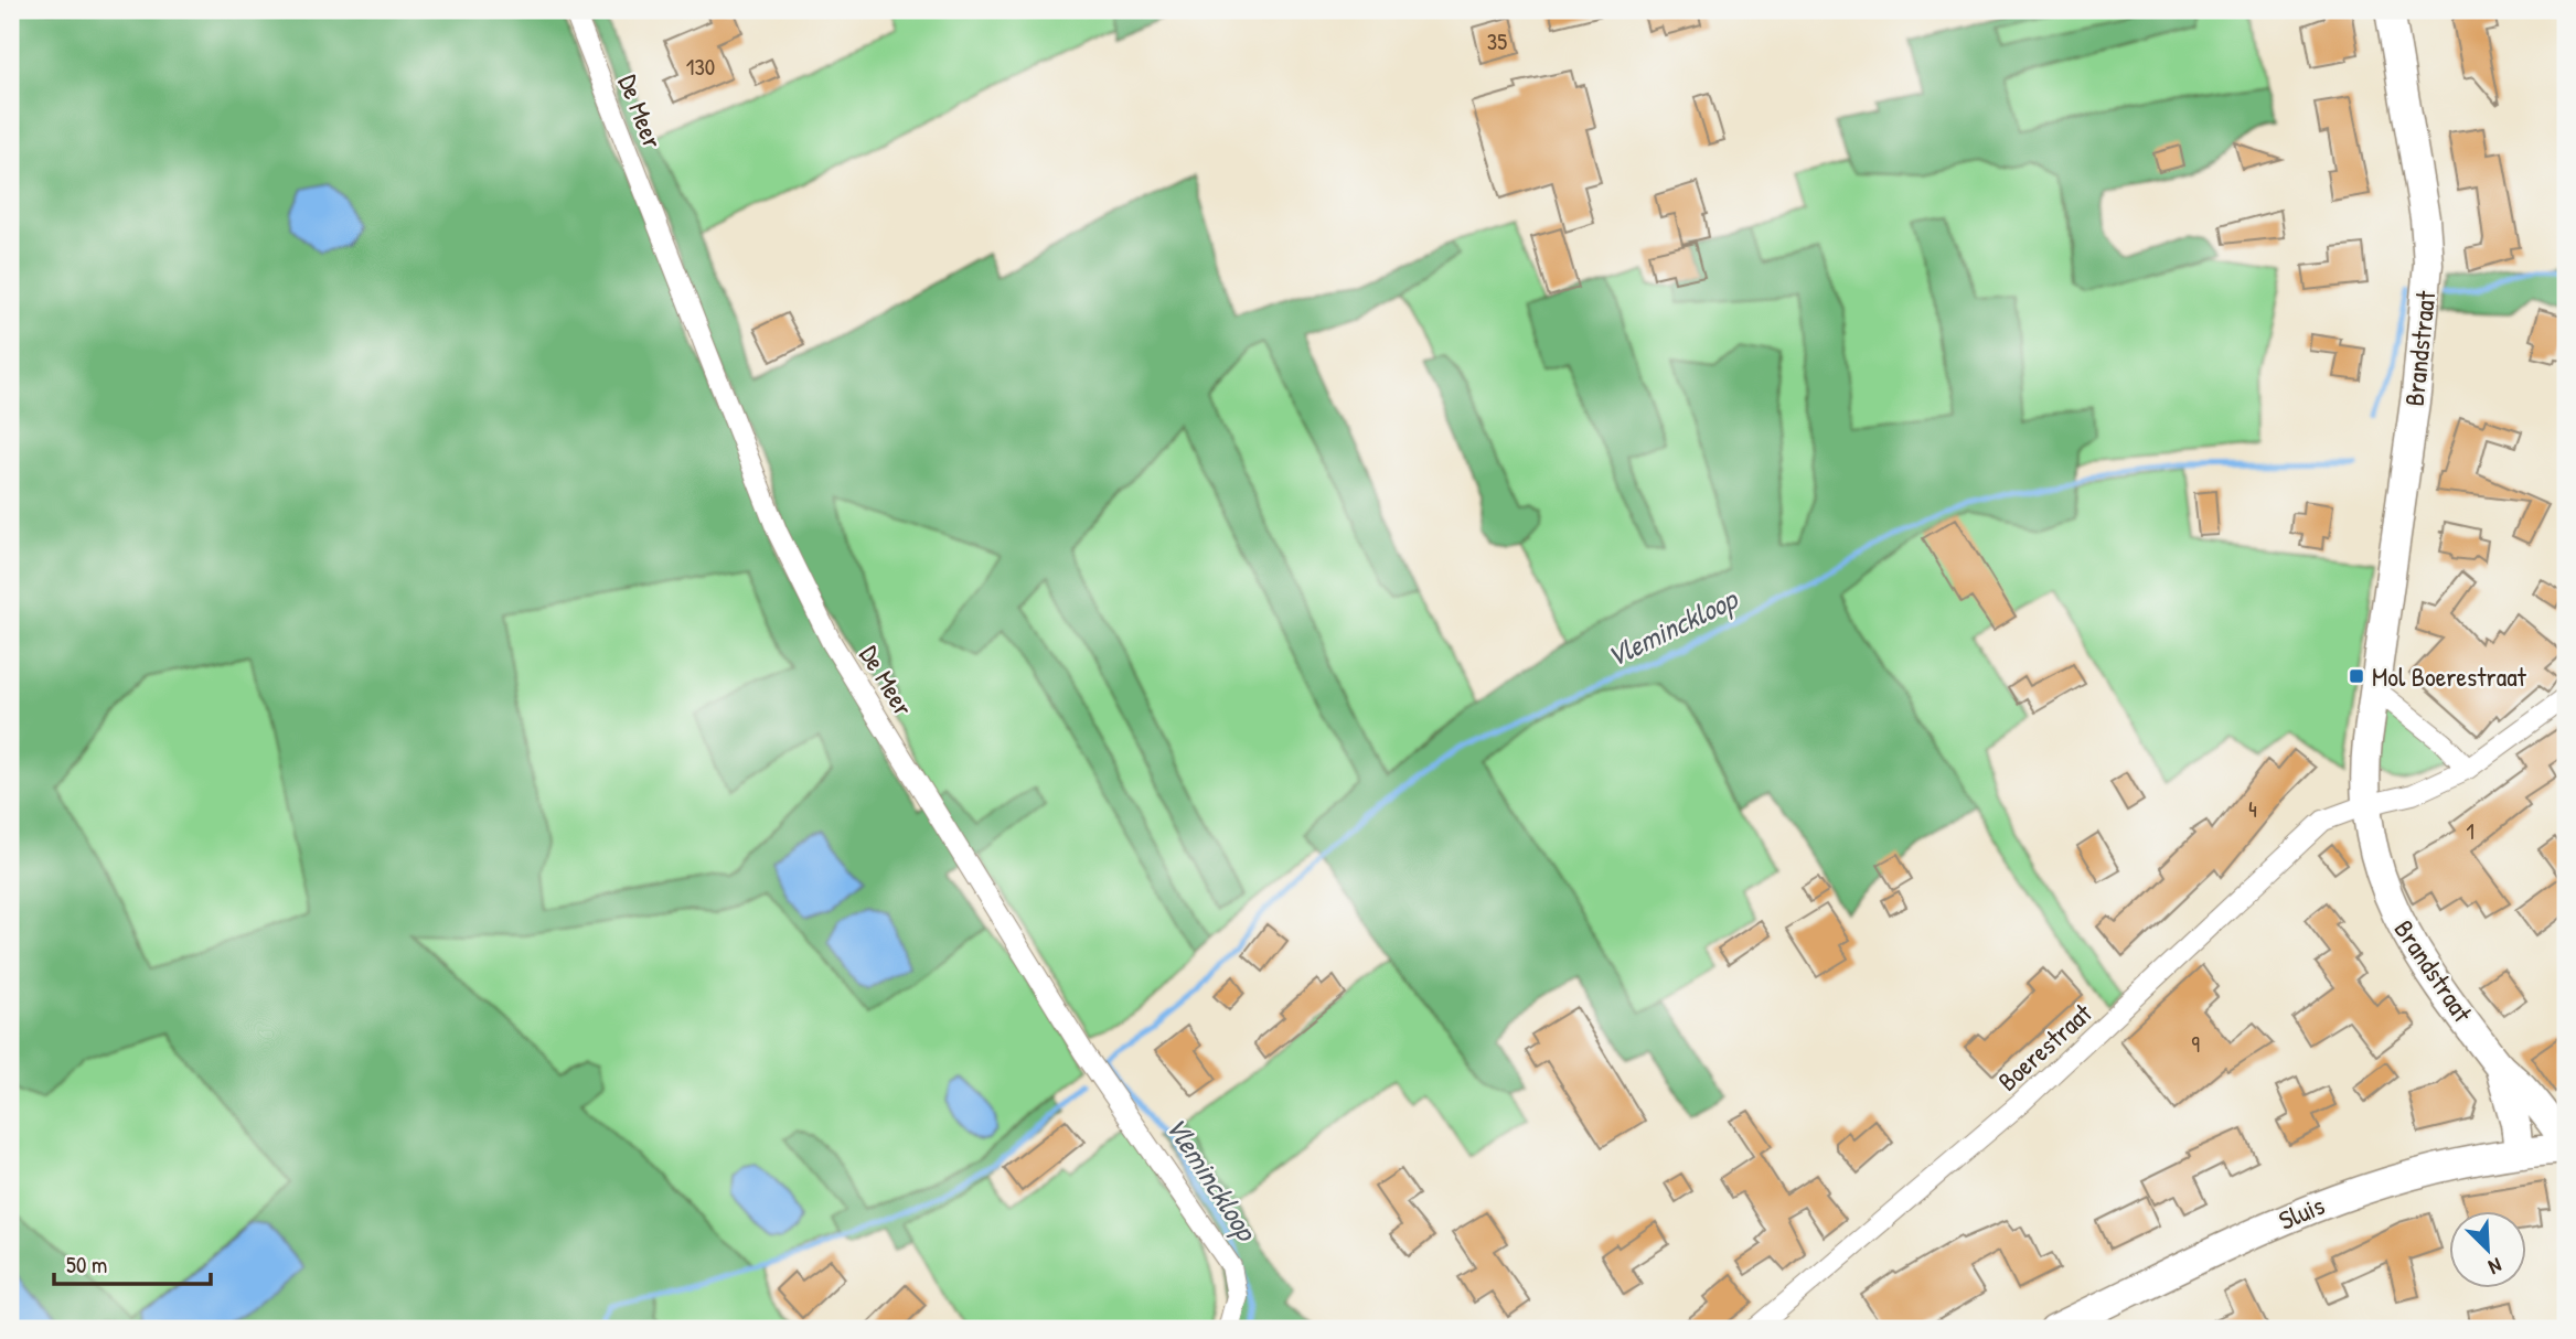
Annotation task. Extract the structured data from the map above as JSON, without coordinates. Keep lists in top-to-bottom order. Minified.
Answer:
{"streets":{"street":["De Meer","Brandstraat","Boerestraat","Sluis"]},"crossings":[["Brandstraat","Boerestraat"],["Brandstraat","Sluis"]],"water":["Vleminckloop"],"places":{"transit":["Mol Boerestraat"]},"house_numbers":["35","130","4","1","9"],"scale_bar":"50 m","north":"bottom right"}
